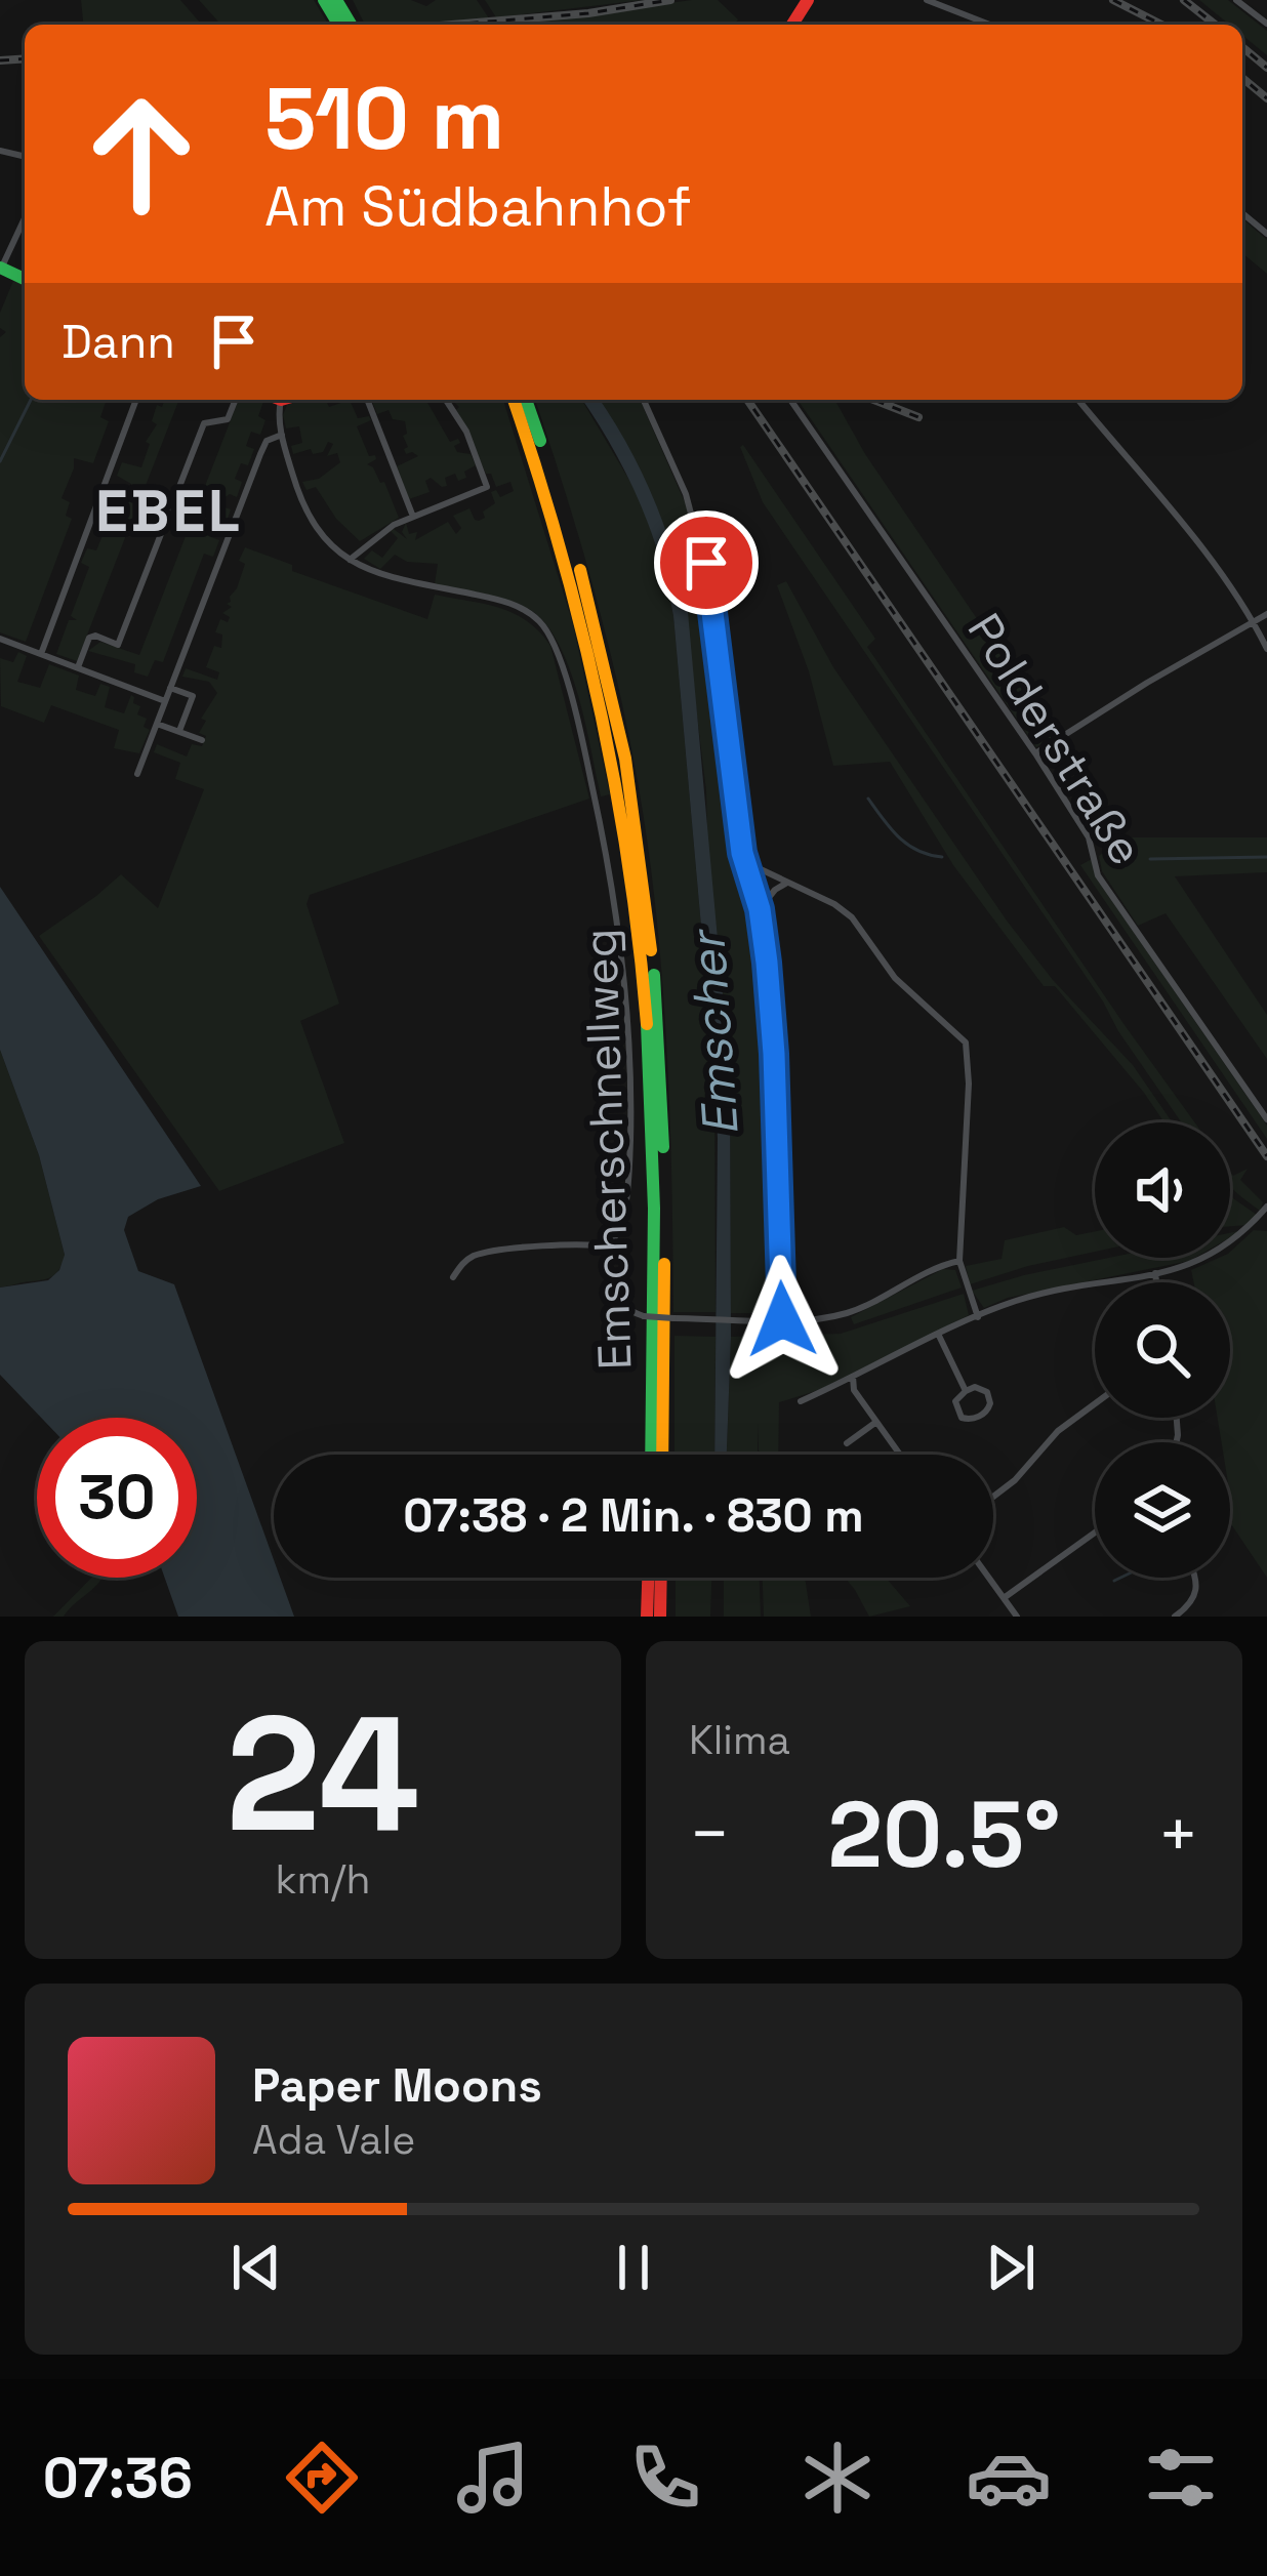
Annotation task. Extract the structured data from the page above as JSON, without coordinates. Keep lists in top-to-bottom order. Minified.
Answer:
{"streets":{"main road":["Emscherschnellweg"],"street":["Polderstraße"]},"districts":["EBEL"],"water":["Emscher"],"page":{"turn":["510 m","Am Südbahnhof"],"then":"Dann","limit":"30","trip":"07:38 · 2 Min. · 830 m","tile":[["24","km/h"],"Klima"],"heat":["−","20.5°","+"],"song":["Paper Moons","Ada Vale"],"tabs":"07:36"}}
